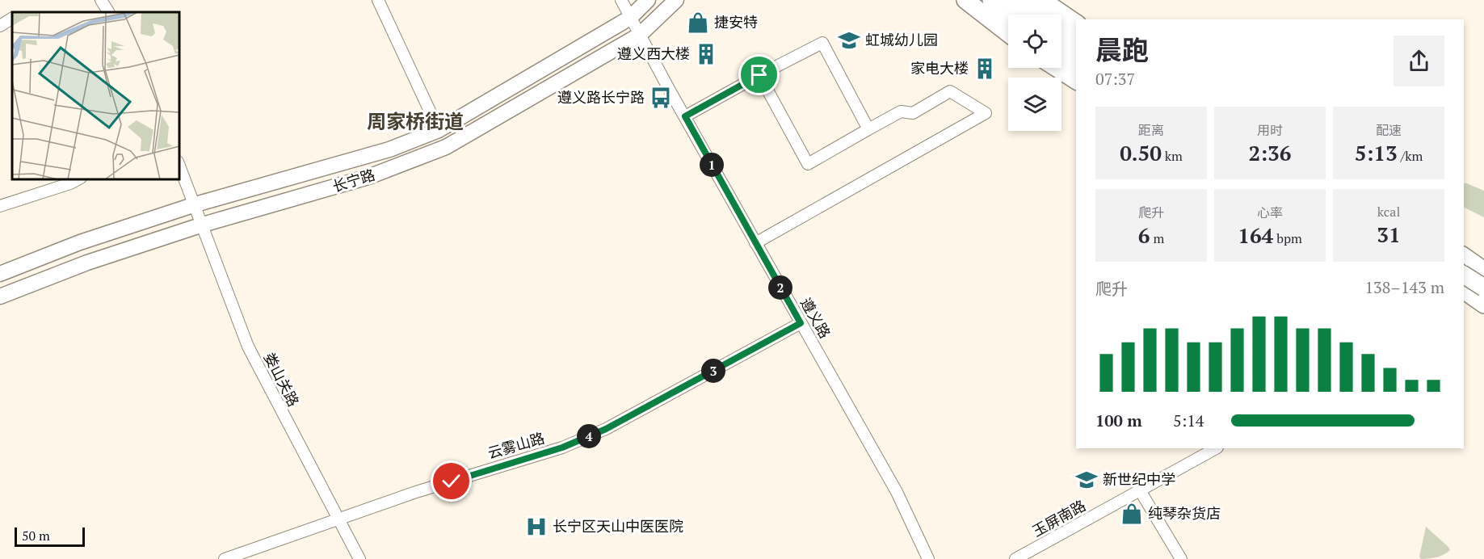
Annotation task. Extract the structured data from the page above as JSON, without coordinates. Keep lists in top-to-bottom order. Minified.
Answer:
{"streets":{"main road":["长宁路"],"street":["遵义路","娄山关路","云雾山路","玉屏南路"]},"crossings":[["长宁路","遵义路"],["长宁路","娄山关路"],["遵义路","云雾山路"],["娄山关路","云雾山路"]],"districts":["周家桥街道"],"places":{"shop":["捷安特","纯琴杂货店"],"school or university":["虹城幼儿园","新世纪中学"],"building":["遵义西大楼","家电大楼"],"bus stop":["遵义路长宁路"],"hospital":["长宁区天山中医医院"]},"scale_bar":"50 m","page":{"heading":["晨跑","07:37"],"stats":[["距离","0.50 km"],["用时","2:36"],["配速","5:13 /km"],["爬升","6 m"],["心率","164 bpm"],["kcal","31"]],"pins":["1","2","3","4"],"chart":["爬升","138–143 m"],"list":[{"name":"100 m","note":"5:14"}],"scale":"50 m"}}
